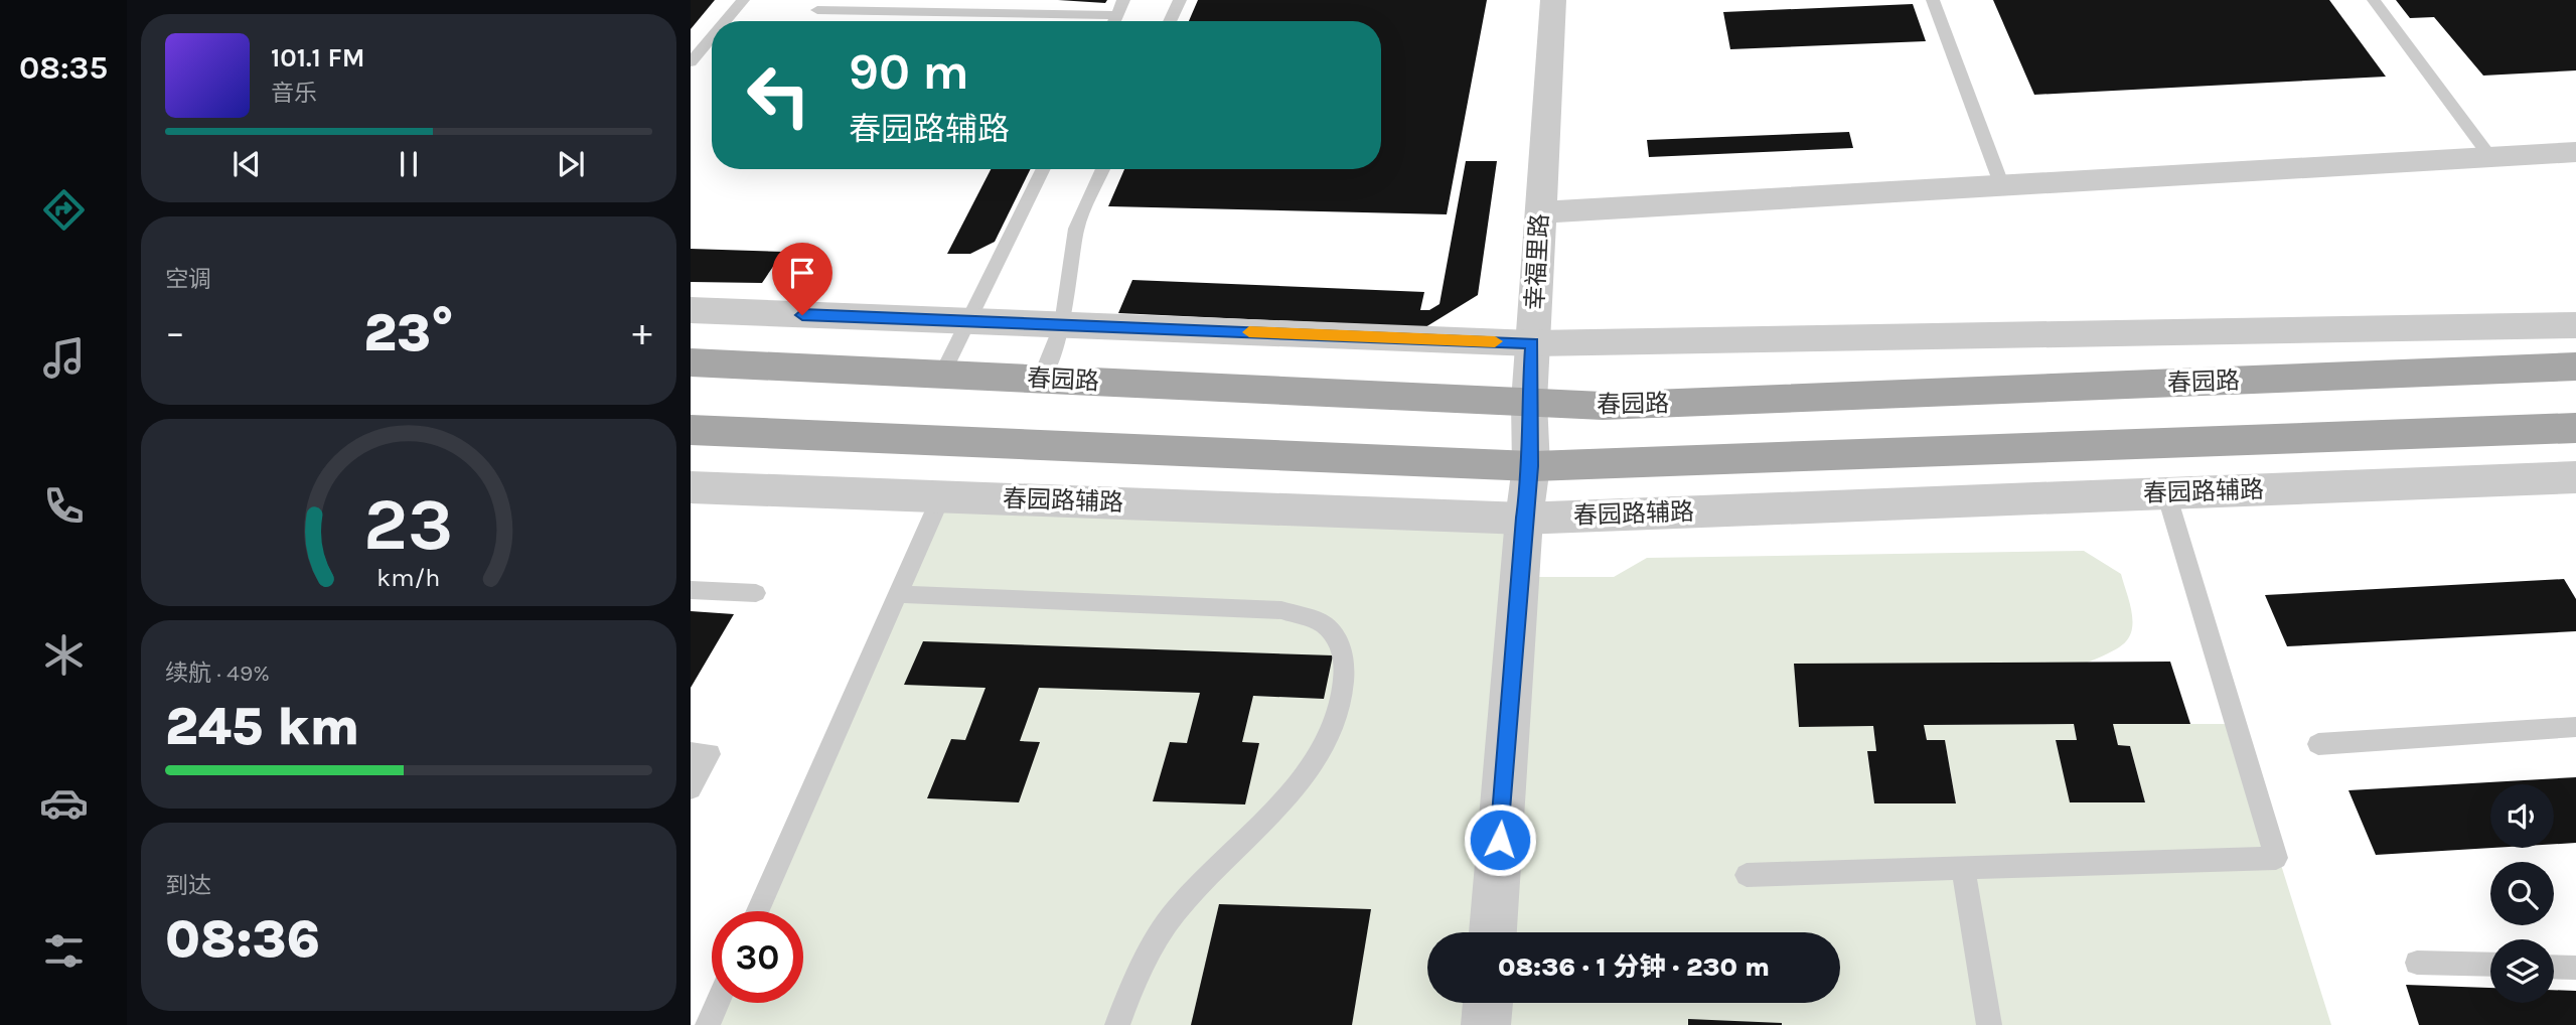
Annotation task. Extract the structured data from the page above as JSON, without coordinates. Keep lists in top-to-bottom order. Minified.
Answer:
{"streets":{"main road":["春园路"],"street":["幸福里路","春园路辅路"]},"crossings":[["幸福里路","春园路"],["幸福里路","春园路辅路"]],"page":{"tabs":"08:35","turn":["90 m","春园路辅路"],"song":["101.1 FM","音乐"],"tile":["空调",["续航 · 49%","245 km"],["到达","08:36"]],"heat":["−","23°","+"],"limit":"30","trip":"08:36 · 1 分钟 · 230 m","gauge":["23","km/h"]}}
